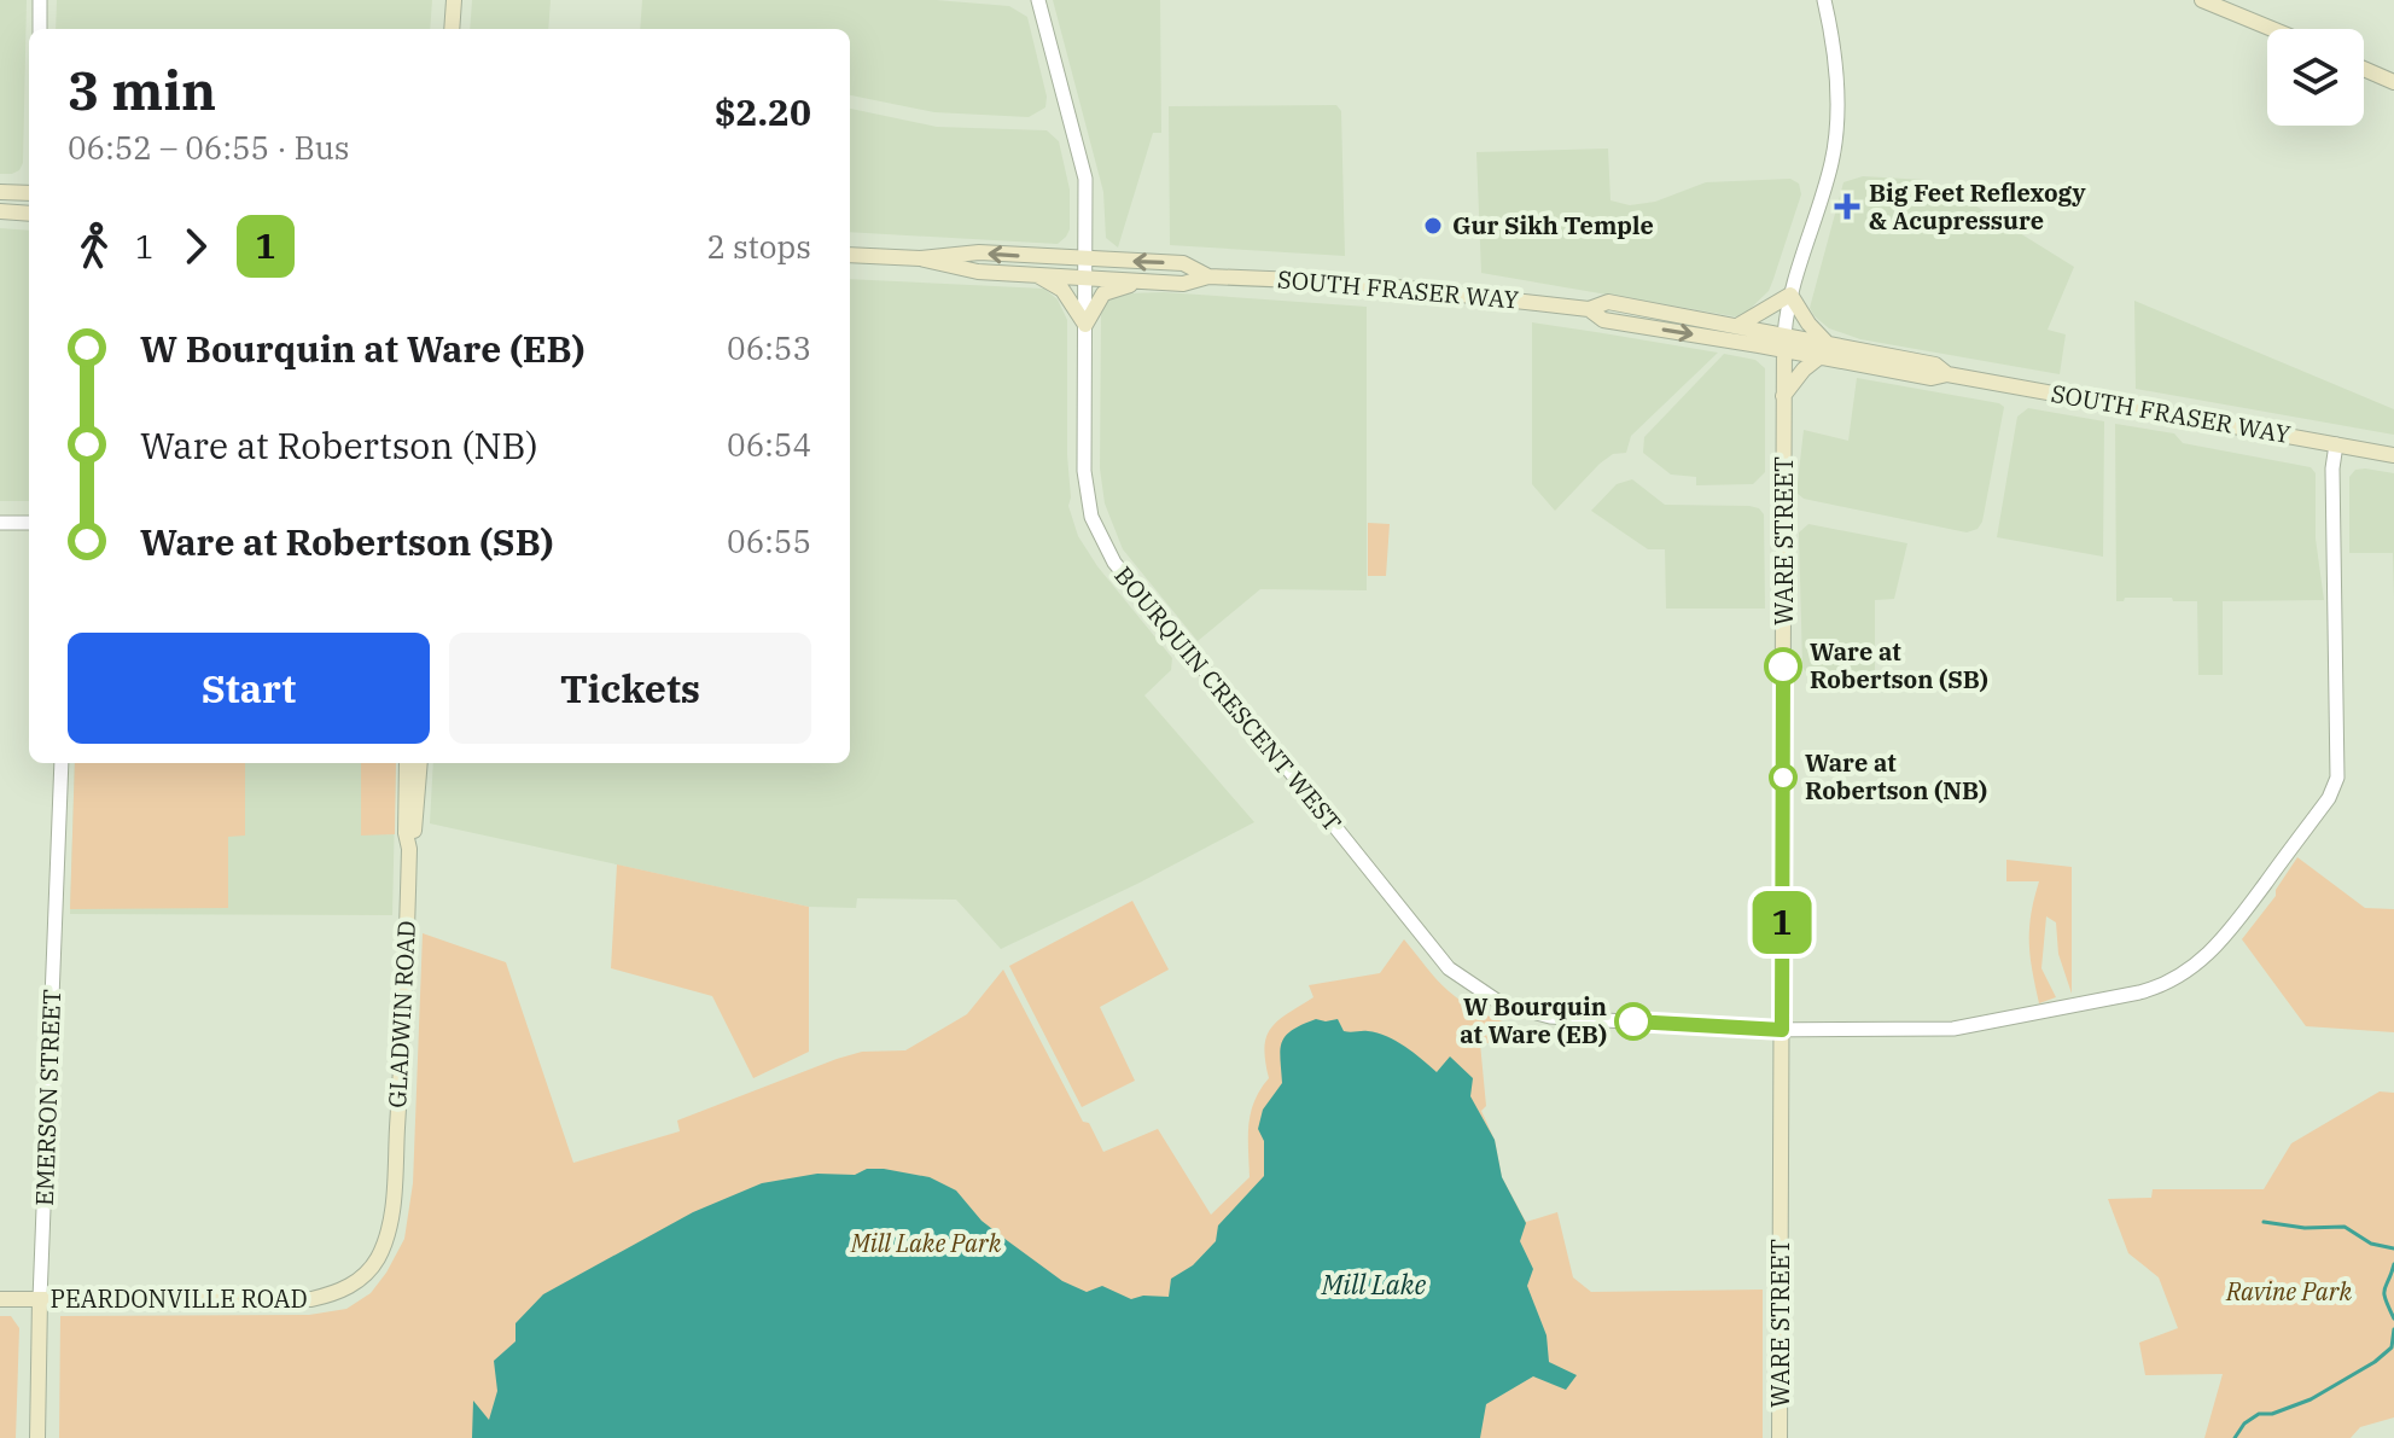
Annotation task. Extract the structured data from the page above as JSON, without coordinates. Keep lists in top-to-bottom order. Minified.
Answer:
{"streets":{"main road":["SOUTH FRASER WAY","WARE STREET","GLADWIN ROAD","EMERSON STREET","PEARDONVILLE ROAD"],"street":["BOURQUIN CRESCENT WEST"]},"crossings":[["SOUTH FRASER WAY","WARE STREET"],["SOUTH FRASER WAY","BOURQUIN CRESCENT WEST"],["WARE STREET","BOURQUIN CRESCENT WEST"],["GLADWIN ROAD","PEARDONVILLE ROAD"],["EMERSON STREET","PEARDONVILLE ROAD"]],"water":["Mill Lake"],"parks":["Mill Lake Park","Ravine Park"],"places":{"health":["Big Feet Reflexogy & Acupressure"],"other":["Gur Sikh Temple","Ware at Robertson (SB)","Ware at Robertson (NB)","W Bourquin at Ware (EB)"]},"lines":["bus line 1"],"page":{"on_map":"1","heading":["3 min","06:52 – 06:55 · Bus","$2.20"],"legs":["1","1","2 stops"],"list":[{"name":"W Bourquin at Ware (EB)","value":"06:53"},{"name":"Ware at Robertson (NB)","value":"06:54"},{"name":"Ware at Robertson (SB)","value":"06:55"}],"buttons":["Start","Tickets"]}}
